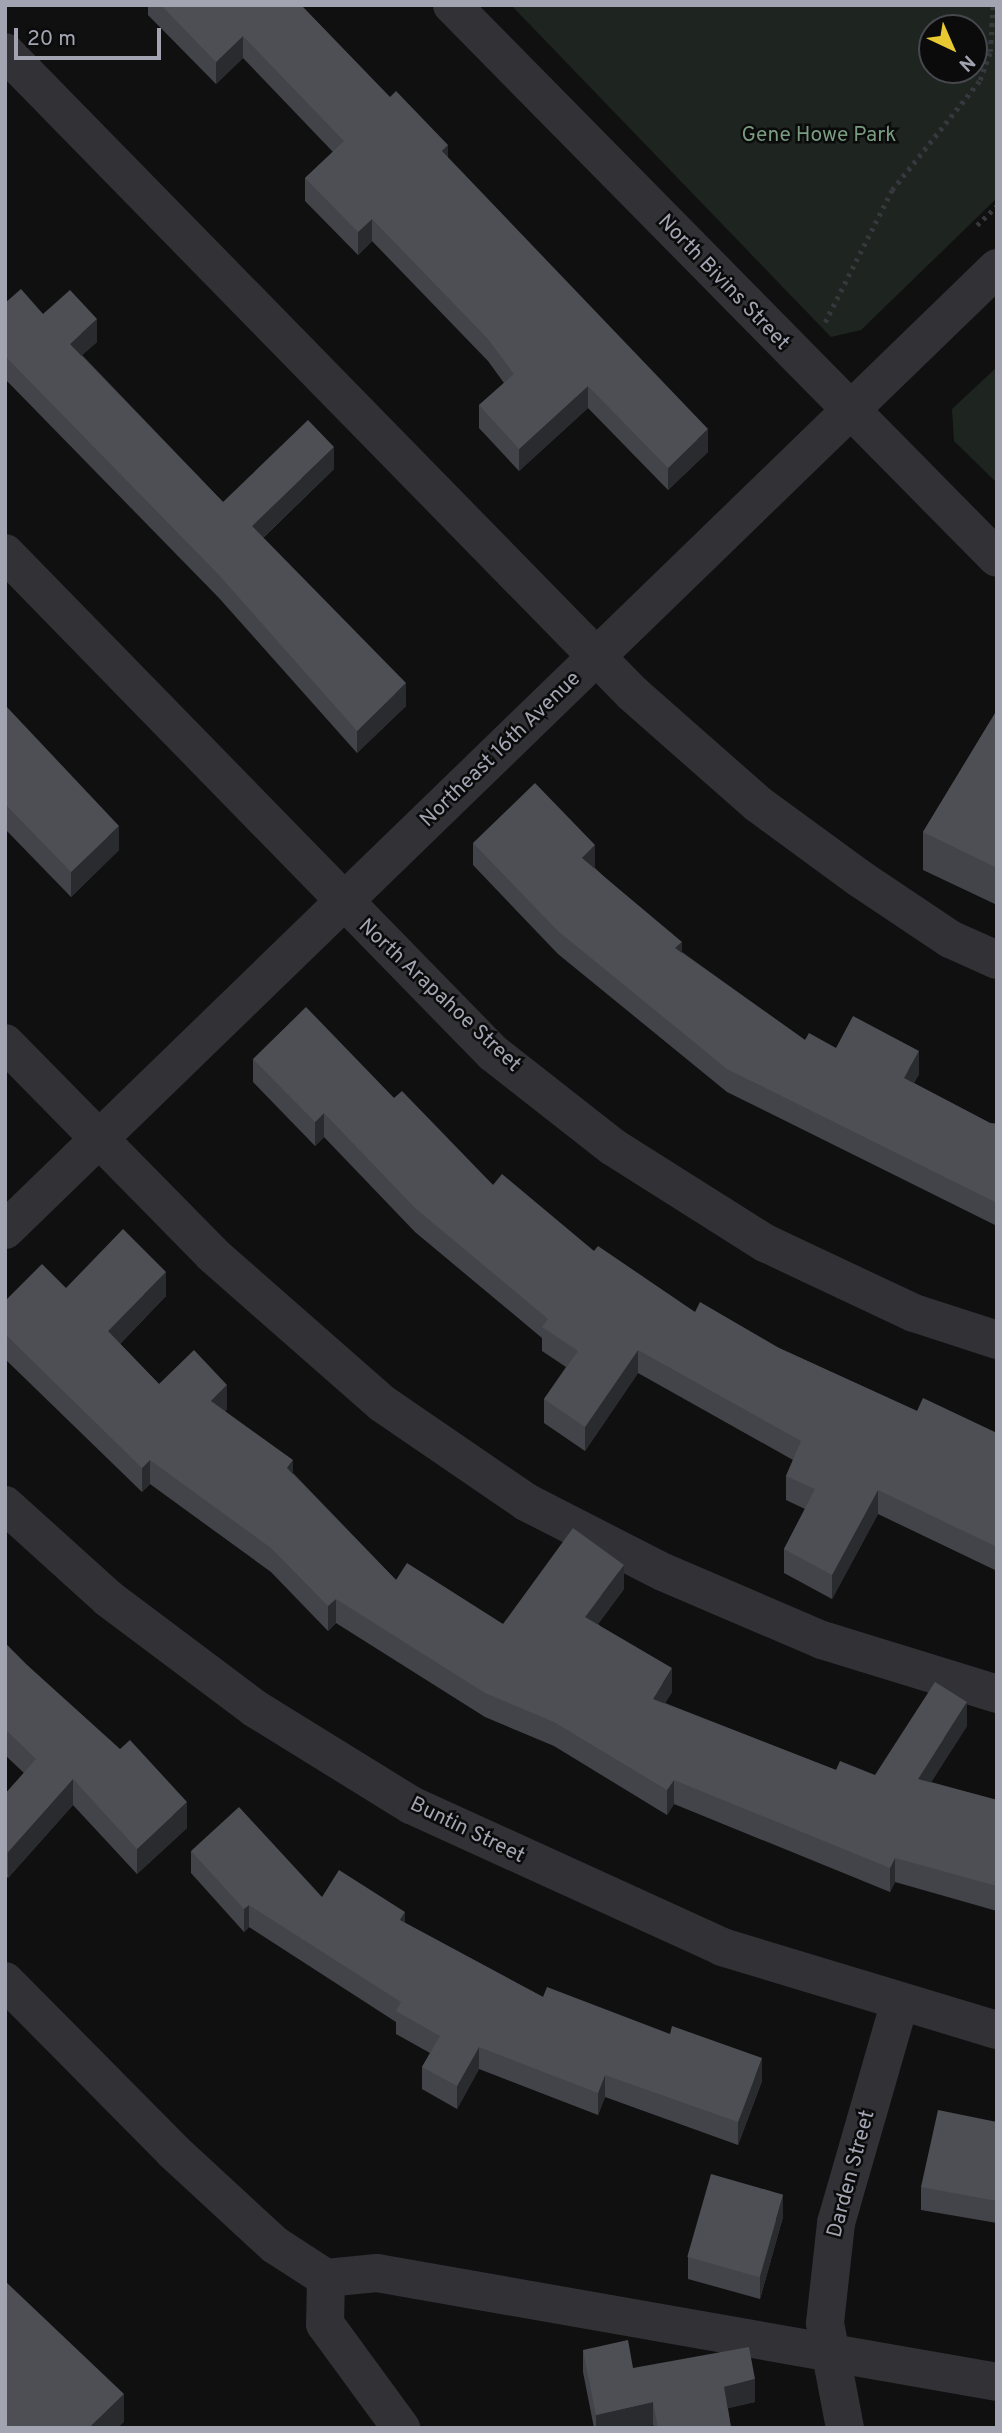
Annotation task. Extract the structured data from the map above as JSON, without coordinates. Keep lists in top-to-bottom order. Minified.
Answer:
{"streets":{"street":["North Bivins Street","Northeast 16th Avenue","North Arapahoe Street","Buntin Street","Darden Street"]},"crossings":[["North Bivins Street","Northeast 16th Avenue"],["Northeast 16th Avenue","North Arapahoe Street"],["Buntin Street","Darden Street"]],"parks":["Gene Howe Park"],"scale_bar":"20 m","north":"bottom right"}
